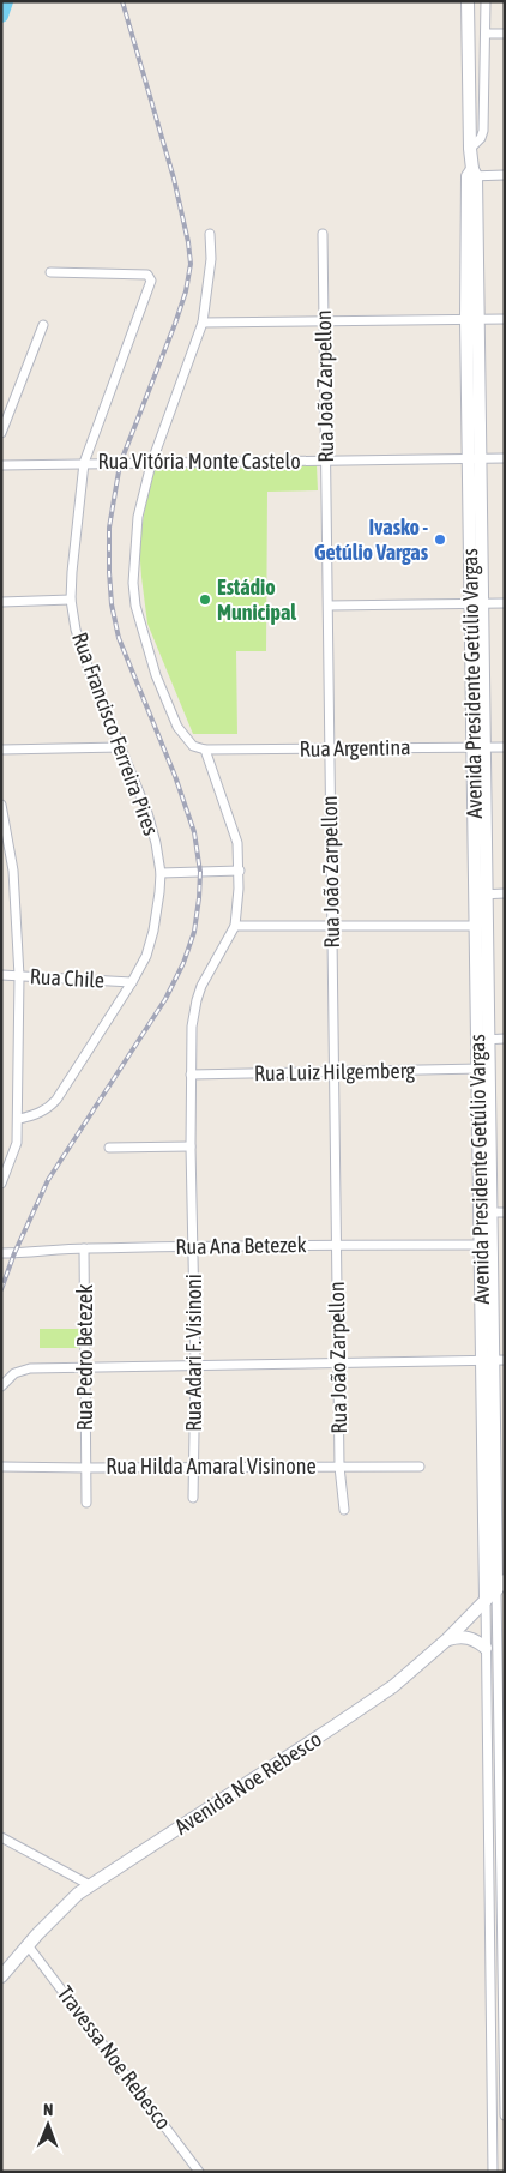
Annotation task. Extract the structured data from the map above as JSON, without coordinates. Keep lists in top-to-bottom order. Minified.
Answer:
{"streets":{"main road":["Avenida Presidente Getúlio Vargas","Avenida Noe Rebesco"],"street":["Rua João Zarpellon","Rua Vitória Monte Castelo","Rua Francisco Ferreira Pires","Rua Argentina","Rua Chile","Rua Luiz Hilgemberg","Rua Ana Betezek","Rua Adari F. Visinoni","Rua Pedro Betezek","Rua Hilda Amaral Visinone","Travessa Noe Rebesco"]},"crossings":[["Rua João Zarpellon","Rua Vitória Monte Castelo"],["Rua João Zarpellon","Rua Argentina"],["Rua João Zarpellon","Rua Luiz Hilgemberg"],["Rua João Zarpellon","Rua Ana Betezek"],["Rua João Zarpellon","Rua Hilda Amaral Visinone"],["Rua Vitória Monte Castelo","Avenida Presidente Getúlio Vargas"],["Rua Vitória Monte Castelo","Rua Francisco Ferreira Pires"],["Avenida Presidente Getúlio Vargas","Rua Argentina"],["Avenida Presidente Getúlio Vargas","Rua Luiz Hilgemberg"],["Avenida Presidente Getúlio Vargas","Rua Ana Betezek"],["Avenida Presidente Getúlio Vargas","Avenida Noe Rebesco"],["Rua Francisco Ferreira Pires","Rua Chile"],["Rua Luiz Hilgemberg","Rua Adari F. Visinoni"],["Rua Ana Betezek","Rua Adari F. Visinoni"],["Rua Ana Betezek","Rua Pedro Betezek"],["Rua Adari F. Visinoni","Rua Hilda Amaral Visinone"],["Rua Pedro Betezek","Rua Hilda Amaral Visinone"],["Avenida Noe Rebesco","Travessa Noe Rebesco"]],"places":["Ivasko - Getúlio Vargas","Estádio Municipal"],"north":"top"}
